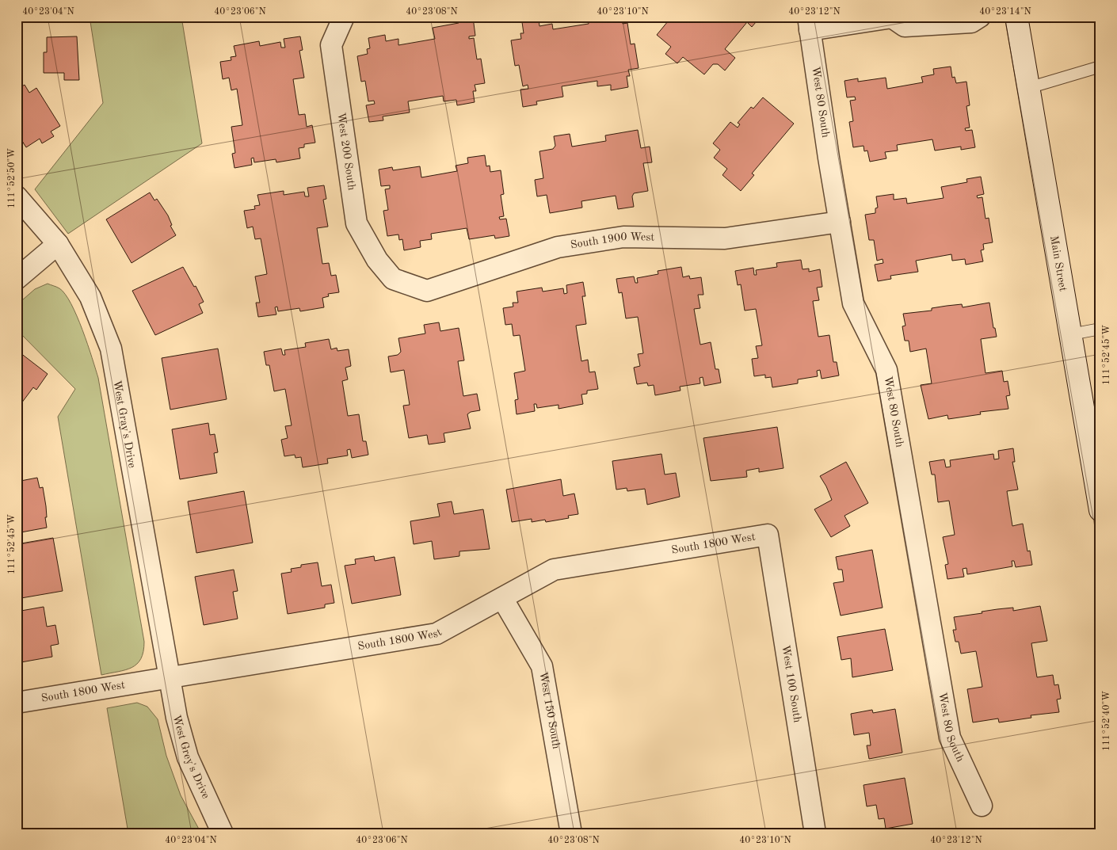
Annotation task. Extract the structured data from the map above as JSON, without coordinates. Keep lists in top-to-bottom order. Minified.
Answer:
{"streets":{"main road":["Main Street"],"street":["West 80 South","West 200 South","South 1900 West","West Gray's Drive","South 1800 West","West 100 South","West 150 South","West Grey's Drive"]},"crossings":[["West 80 South","South 1900 West"],["West 200 South","South 1900 West"],["West Gray's Drive","South 1800 West"],["West Gray's Drive","West Grey's Drive"],["South 1800 West","West 100 South"],["South 1800 West","West 150 South"],["South 1800 West","West Grey's Drive"]],"coordinates":["40°23'04\"N","40°23'06\"N","40°23'08\"N","40°23'10\"N","40°23'12\"N","40°23'14\"N","111°52'50\"W","111°52'45\"W","111°52'40\"W"]}
